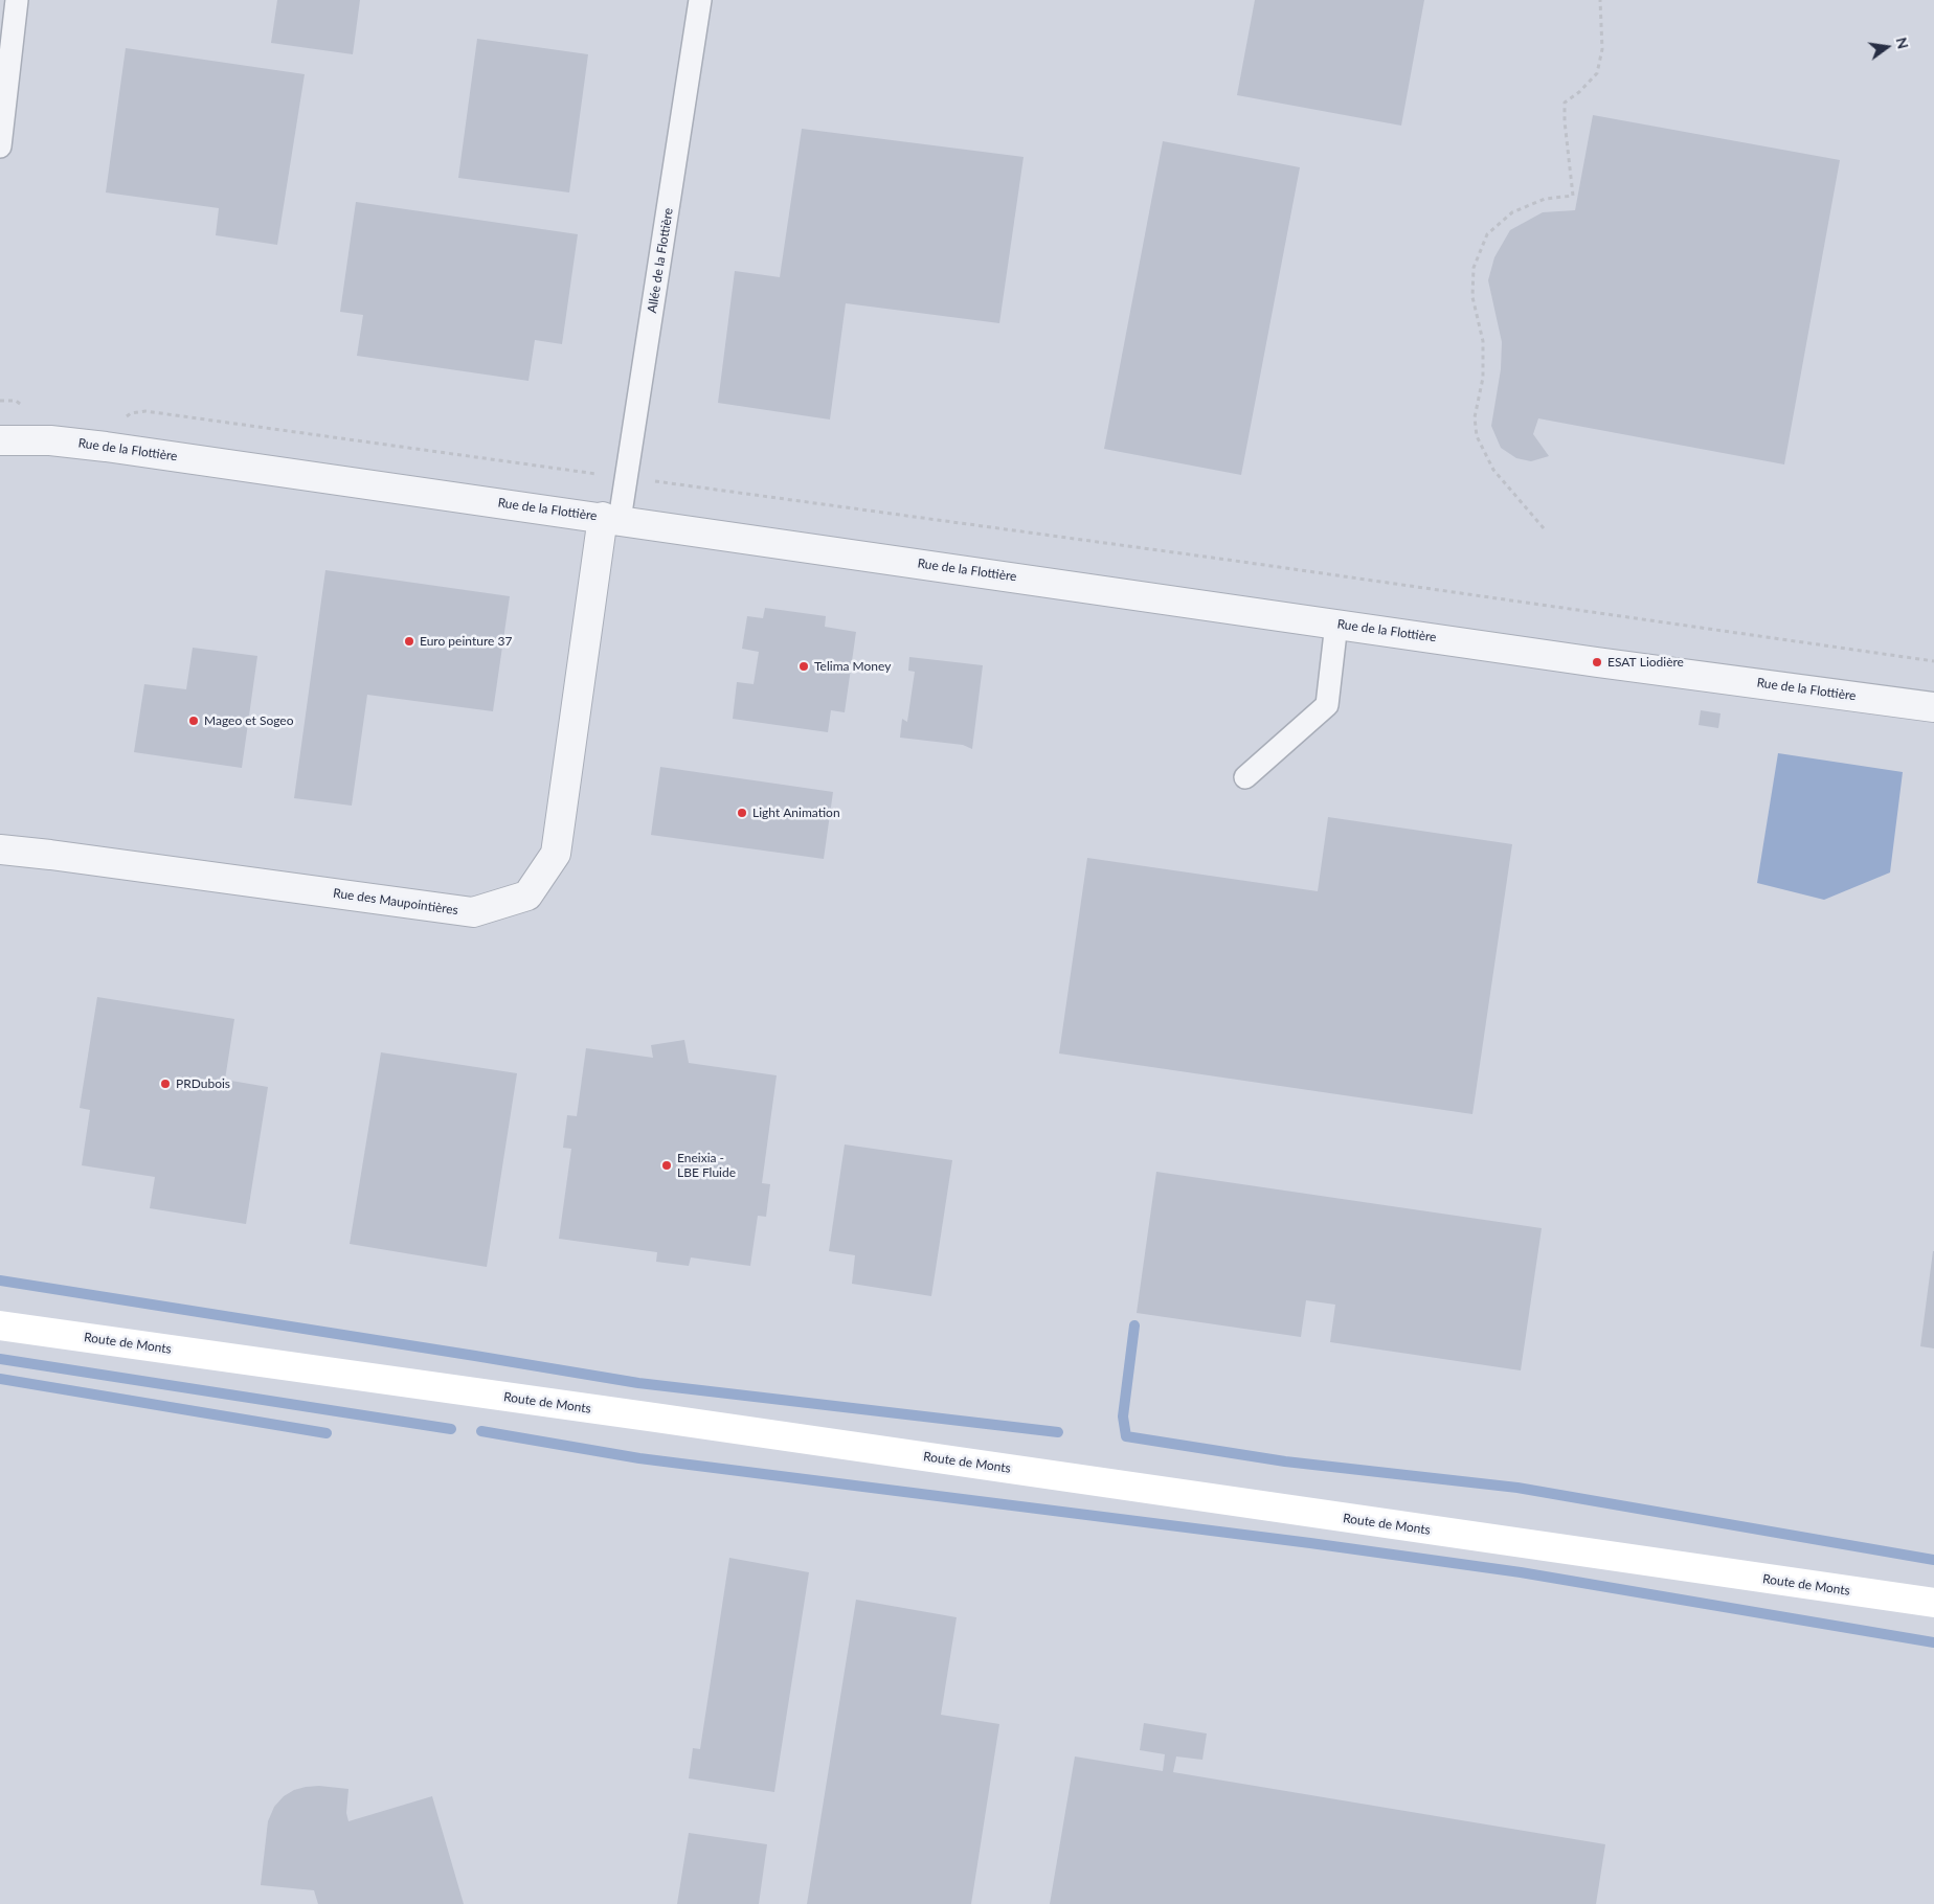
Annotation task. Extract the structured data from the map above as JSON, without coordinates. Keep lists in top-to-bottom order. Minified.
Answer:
{"streets":{"main road":["Route de Monts"],"street":["Rue de la Flottière","Rue des Maupointières"],"lane":["Allée de la Flottière"]},"crossings":[["Allée de la Flottière","Rue de la Flottière"],["Allée de la Flottière","Rue des Maupointières"],["Rue de la Flottière","Rue des Maupointières"]],"places":["Euro peinture 37","ESAT Liodière","Telima Money","Mageo et Sogeo","Light Animation","PRDubois","Eneixia - LBE Fluide"],"north":"right"}
